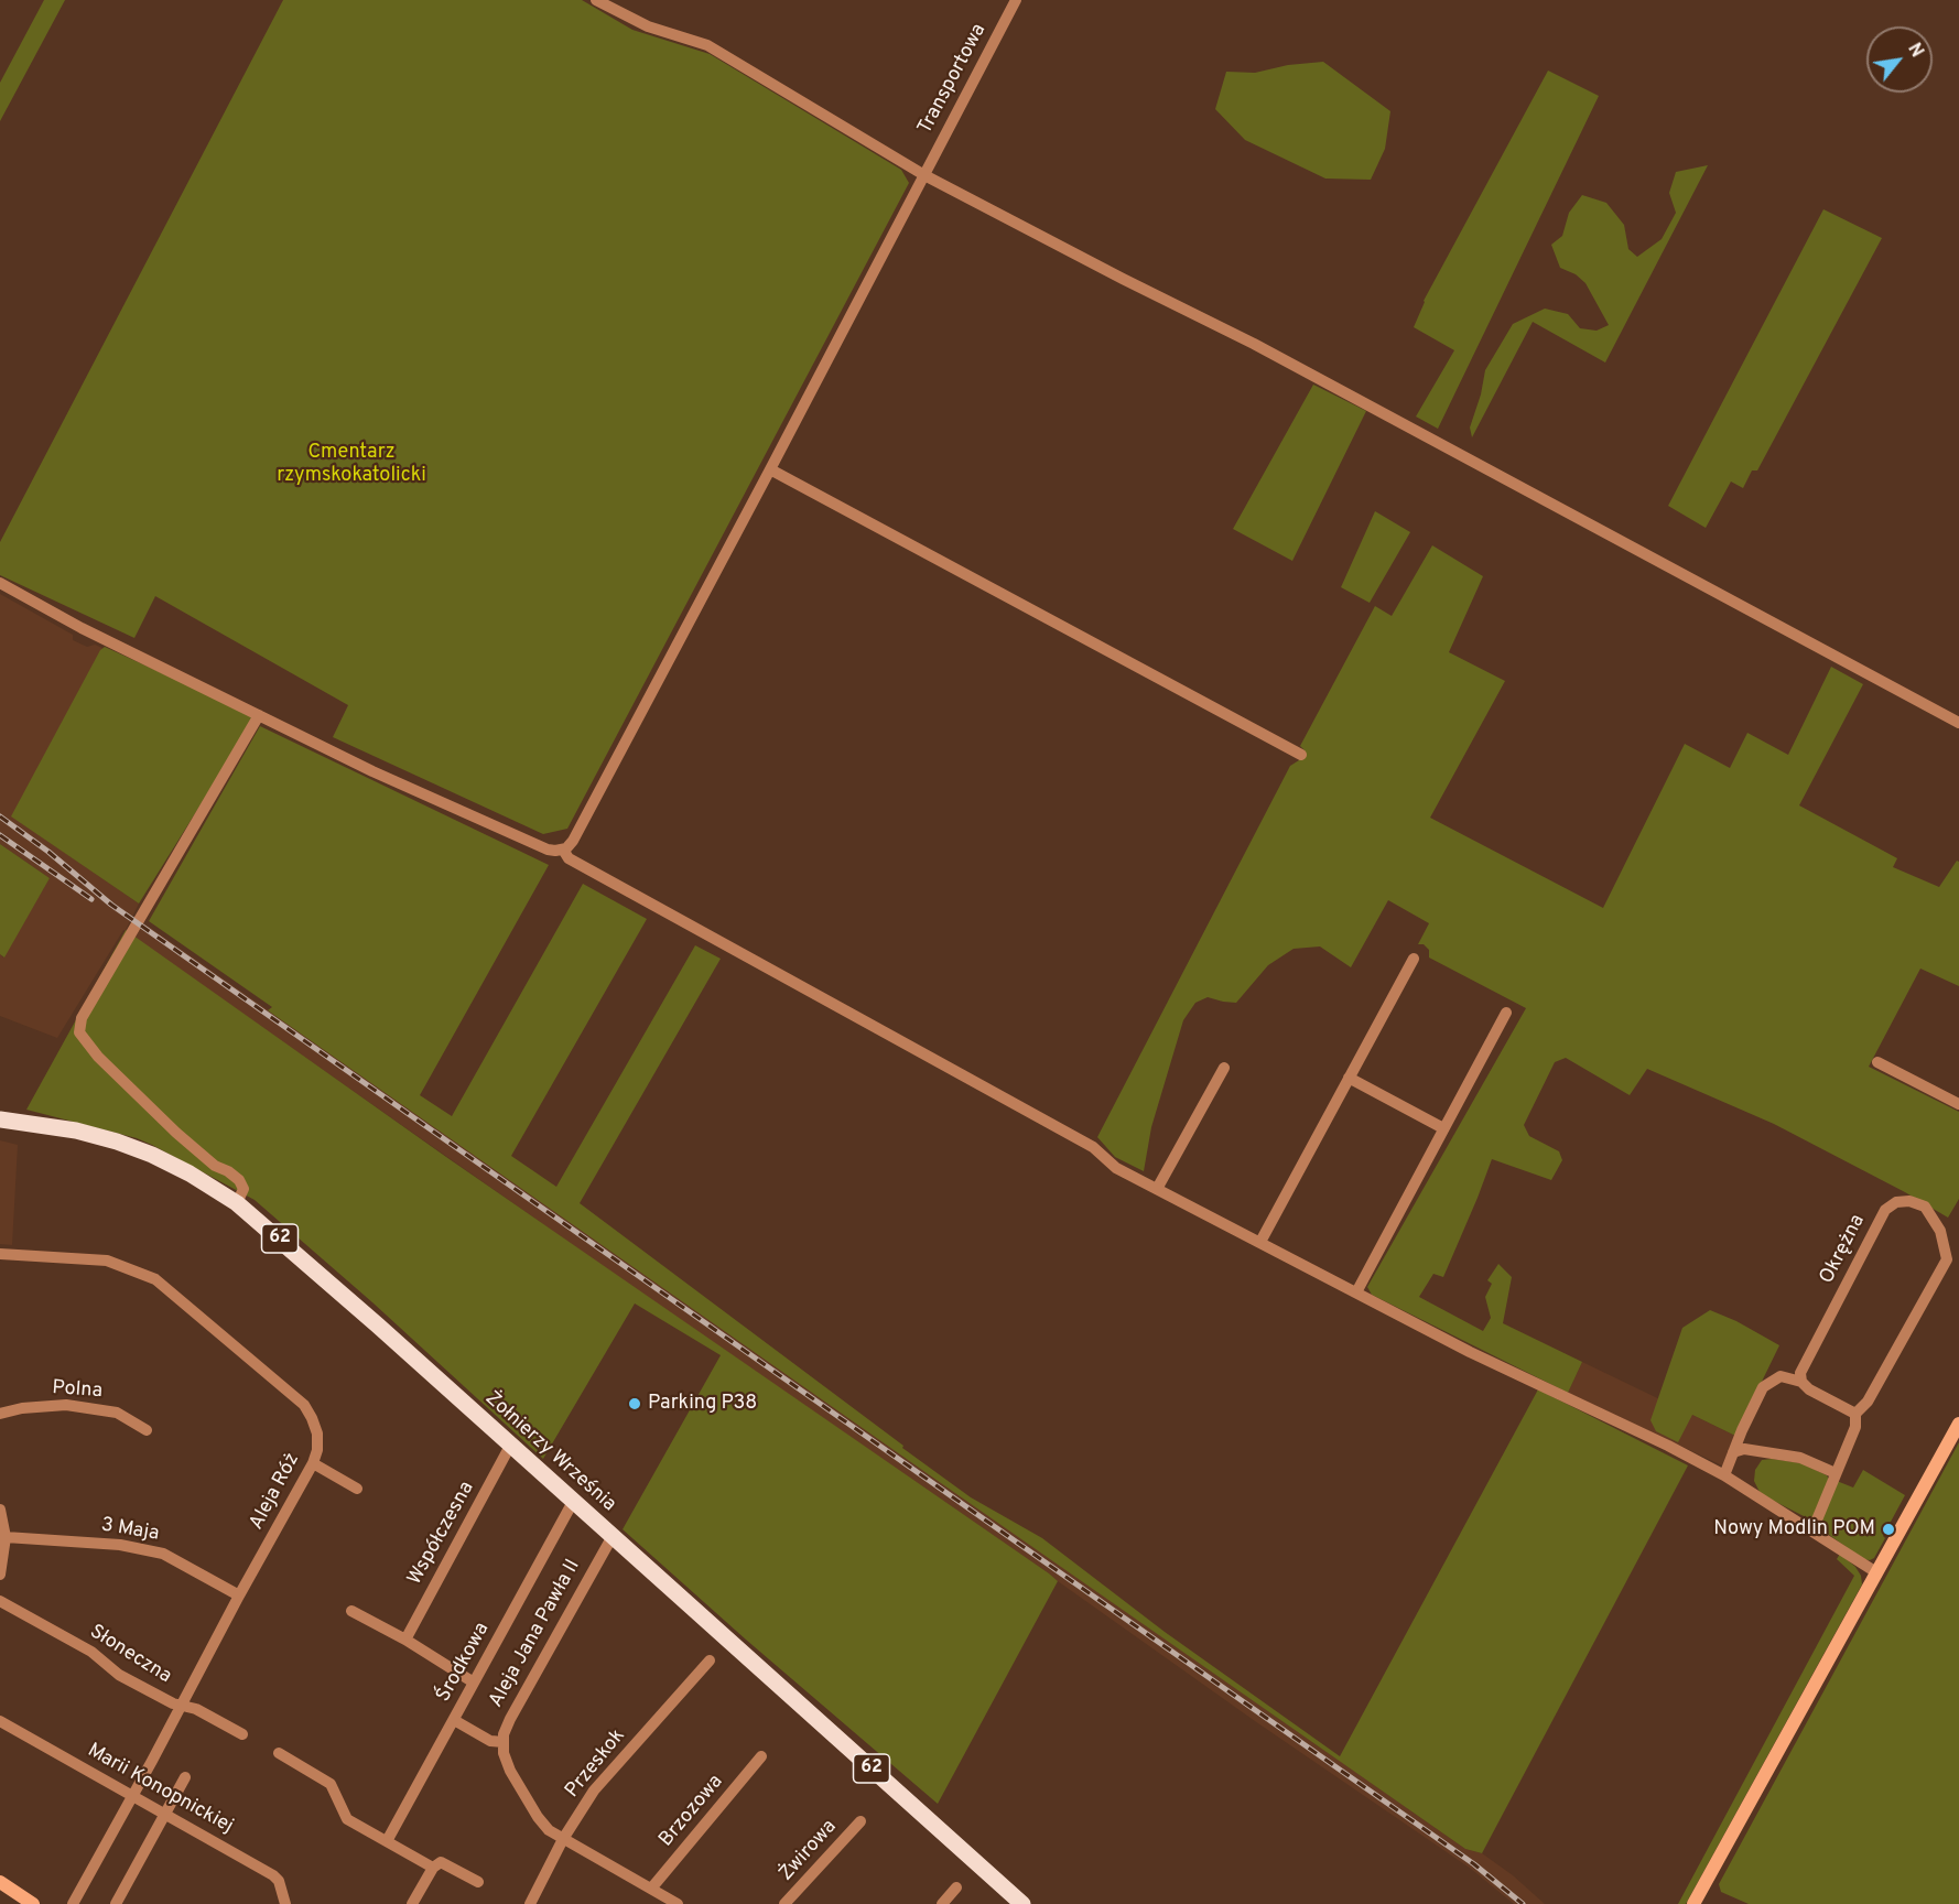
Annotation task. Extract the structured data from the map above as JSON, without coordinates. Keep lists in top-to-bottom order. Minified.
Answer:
{"streets":{"main road":["62","Żołnierzy Września"],"street":["Transportowa","Okrężna","Polna","Aleja Róż","3 Maja","Współczesna","Aleja Jana Pawła II","Słoneczna","Środkowa","Przeskok","Marii Konopnickiej","Brzozowa","Żwirowa"]},"crossings":[["Żołnierzy Września","Współczesna"],["Żołnierzy Września","Aleja Jana Pawła II"],["Żołnierzy Września","Środkowa"],["Aleja Róż","3 Maja"],["Aleja Róż","Słoneczna"],["Aleja Róż","Marii Konopnickiej"],["Aleja Jana Pawła II","Przeskok"],["Aleja Jana Pawła II","Brzozowa"]],"parks":["Cmentarz rzymskokatolicki"],"places":["Parking P38","Nowy Modlin POM"],"north":"top right"}
